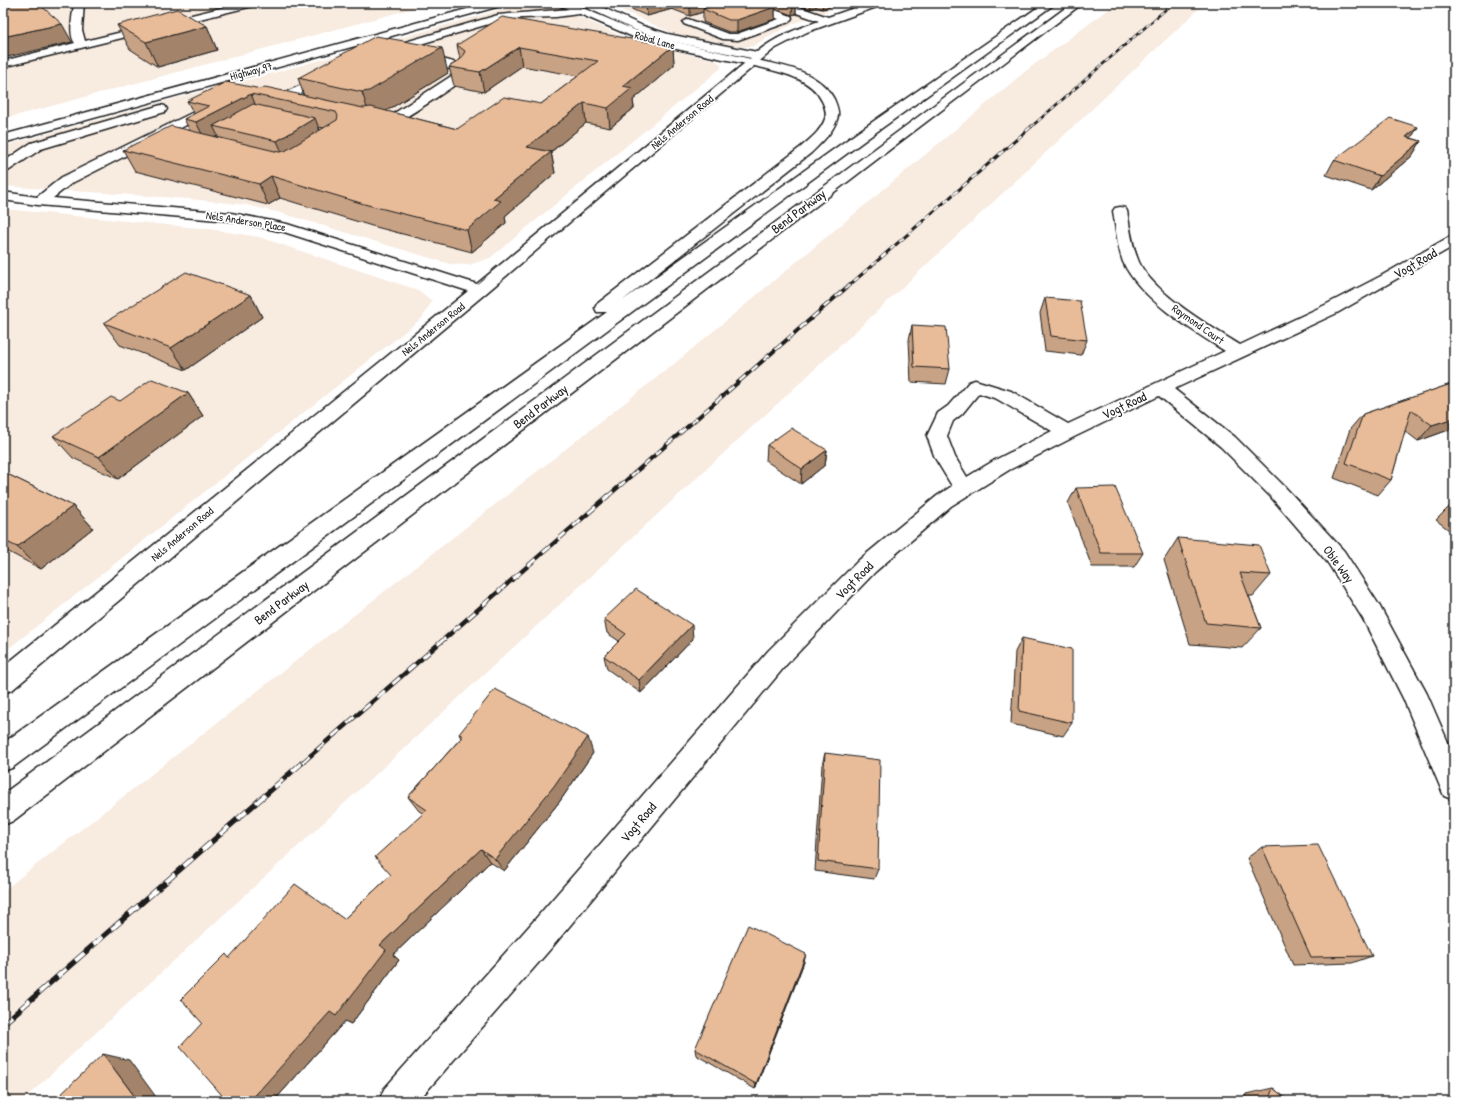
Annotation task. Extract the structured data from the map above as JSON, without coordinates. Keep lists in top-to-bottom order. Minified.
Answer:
{"streets":{"main road":["Robal Lane","Highway 97","Nels Anderson Road","Bend Parkway","Nels Anderson Place","Vogt Road","Raymond Court","Obie Way"]},"crossings":[["Robal Lane","Nels Anderson Road"],["Nels Anderson Road","Nels Anderson Place"],["Vogt Road","Raymond Court"],["Vogt Road","Obie Way"]]}
